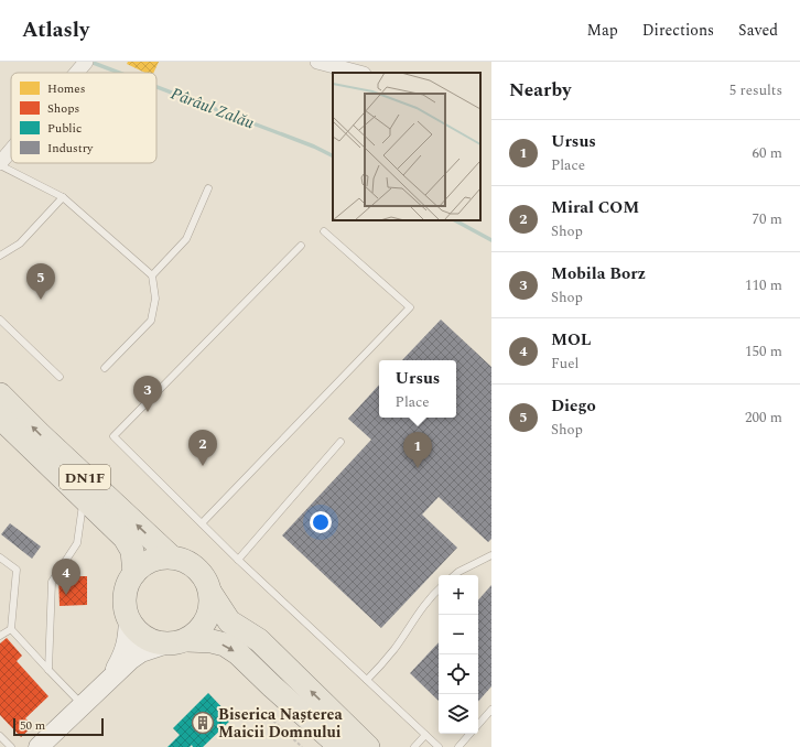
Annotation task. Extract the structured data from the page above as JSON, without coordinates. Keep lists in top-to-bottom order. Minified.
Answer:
{"streets":{"main road":["DN1F"]},"water":["Pârâul Zalău"],"places":{"building":["Biserica Nașterea Maicii Domnului"]},"legend":["Homes","Shops","Public","Industry"],"scale_bar":"50 m","page":{"header":"Atlasly","nav":["Map","Directions","Saved"],"heading":["Nearby","5 results"],"list":[{"mark":"1","name":"Ursus","note":"Place","value":"60 m"},{"mark":"2","name":"Miral COM","note":"Shop","value":"70 m"},{"mark":"3","name":"Mobila Borz","note":"Shop","value":"110 m"},{"mark":"4","name":"MOL","note":"Fuel","value":"150 m"},{"mark":"5","name":"Diego","note":"Shop","value":"200 m"}],"pins":["5","3","2","1","4"],"popup":["Ursus","Place"],"map_buttons":["+","−"],"scale":"50 m"}}
